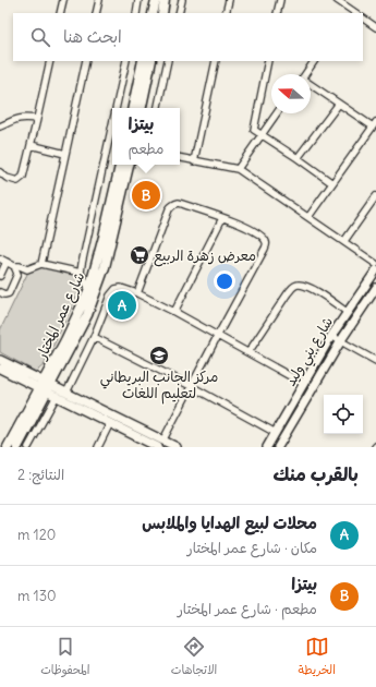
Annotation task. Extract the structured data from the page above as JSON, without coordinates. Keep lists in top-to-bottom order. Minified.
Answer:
{"streets":{"main road":["شارع عمر المختار"],"street":["شارع بني وليد"]},"places":{"supermarket":["معرض زهرة الربيع"],"school or university":["مركز الجانب البريطاني لتعليم اللغات"]},"north":"left","page":{"search":"ابحث هنا","popup":["بيتزا","مطعم"],"pins":["B","A"],"heading":["بالقرب منك","النتائج: 2"],"list":[{"mark":"A","name":"محلات لبيع الهدايا والملابس","note":"مكان · شارع عمر المختار","value":"120 m"},{"mark":"B","name":"بيتزا","note":"مطعم · شارع عمر المختار","value":"130 m"}],"nav":["الخريطة","الاتجاهات","المحفوظات"]}}
